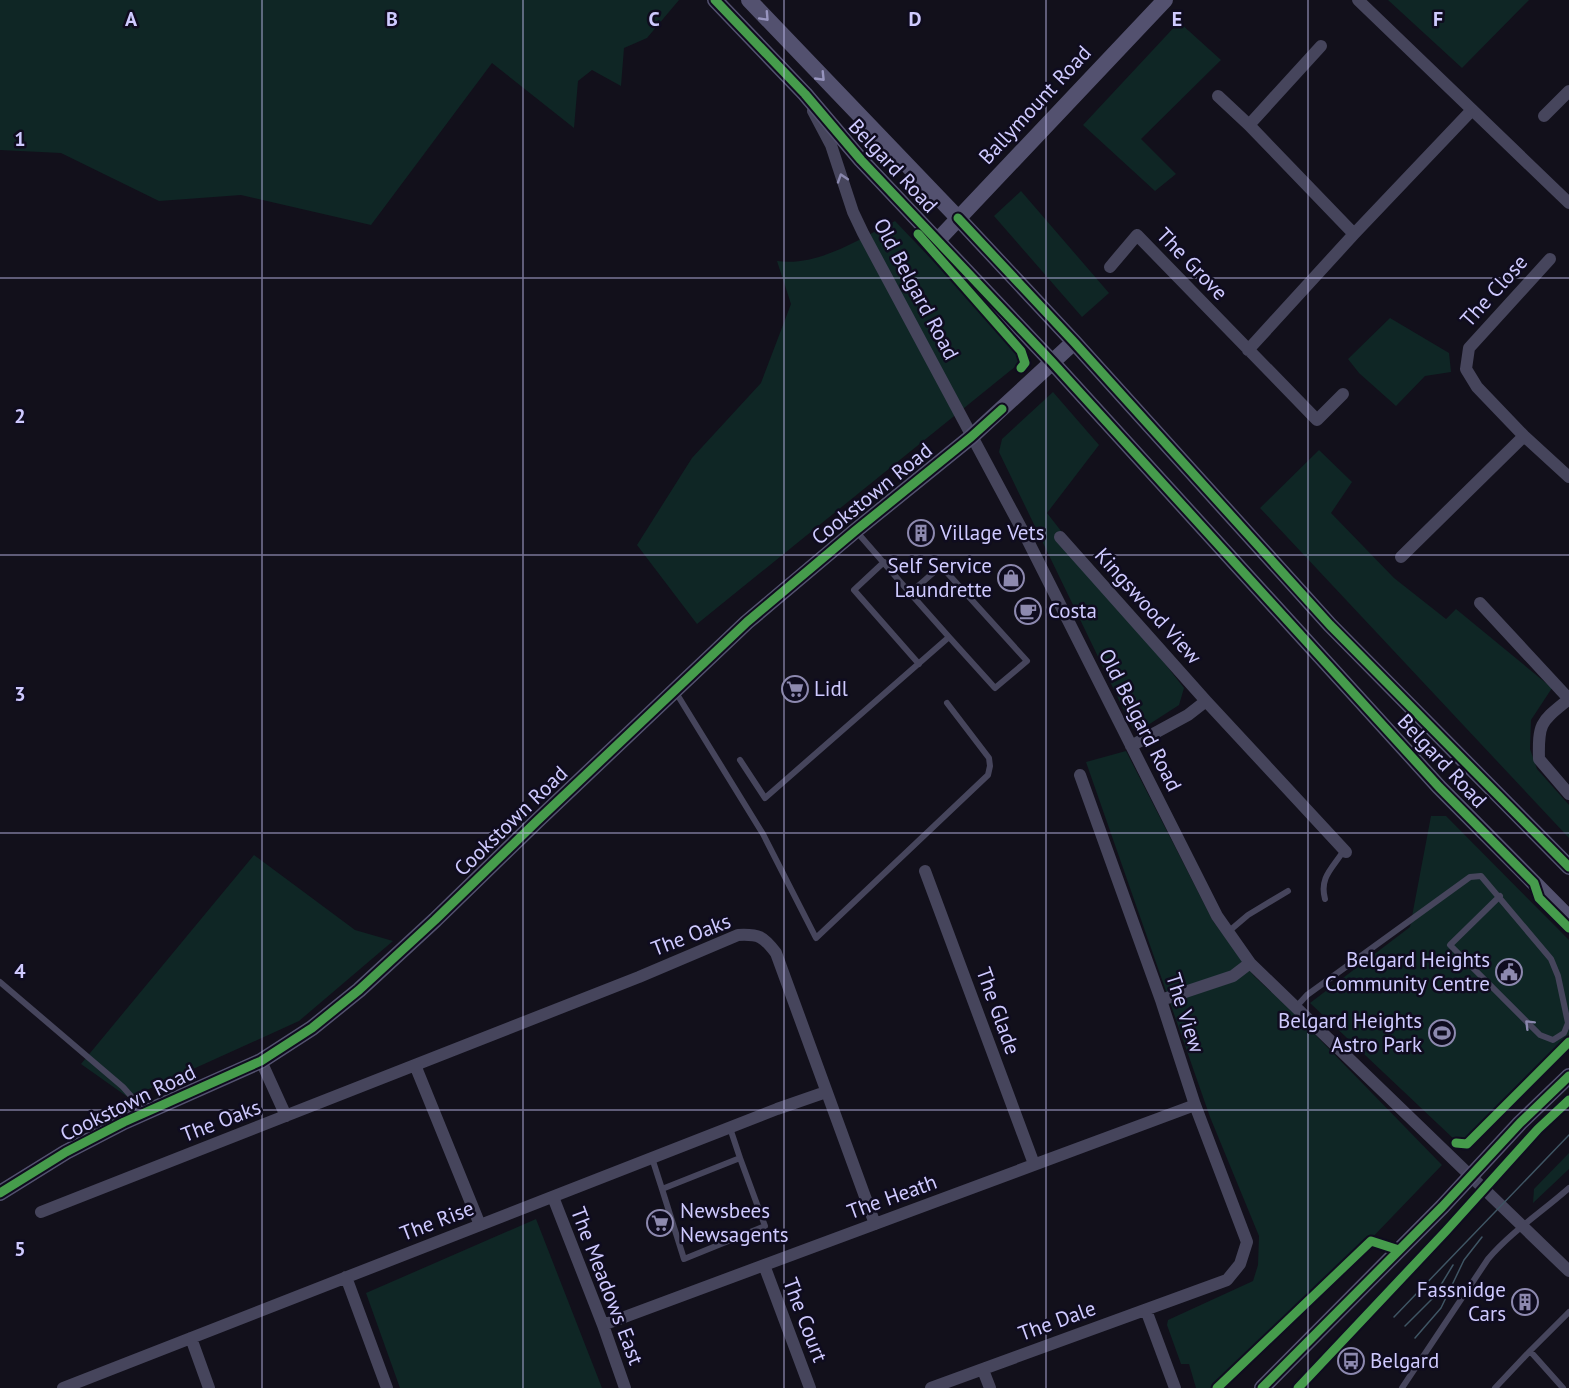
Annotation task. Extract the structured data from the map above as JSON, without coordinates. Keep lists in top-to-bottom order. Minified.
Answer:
{"streets":{"main road":["Ballymount Road","Belgard Road","Cookstown Road"],"street":["The Grove","Old Belgard Road","The Close","Kingswood View","The Oaks","The Glade","The View","The Heath","The Rise","The Meadows East","The Court","The Dale"]},"crossings":[["Ballymount Road","Belgard Road"],["Belgard Road","Old Belgard Road"],["Belgard Road","Cookstown Road"],["Old Belgard Road","Cookstown Road"],["The Oaks","The Heath"],["The Oaks","The Rise"],["The Glade","The Heath"],["The View","The Heath"],["The View","The Dale"],["The Heath","The Meadows East"],["The Heath","The Court"],["The Rise","The Meadows East"]],"places":{"building":["Village Vets","Fassnidge Cars"],"shop":["Self Service Laundrette"],"cafe":["Costa"],"supermarket":["Lidl","Newsbees Newsagents"],"public building":["Belgard Heights Community Centre"],"sports":["Belgard Heights Astro Park"],"bus stop":["Belgard"]},"grid":{"columns":["A","B","C","D","E","F"],"rows":["1","2","3","4","5"]}}
